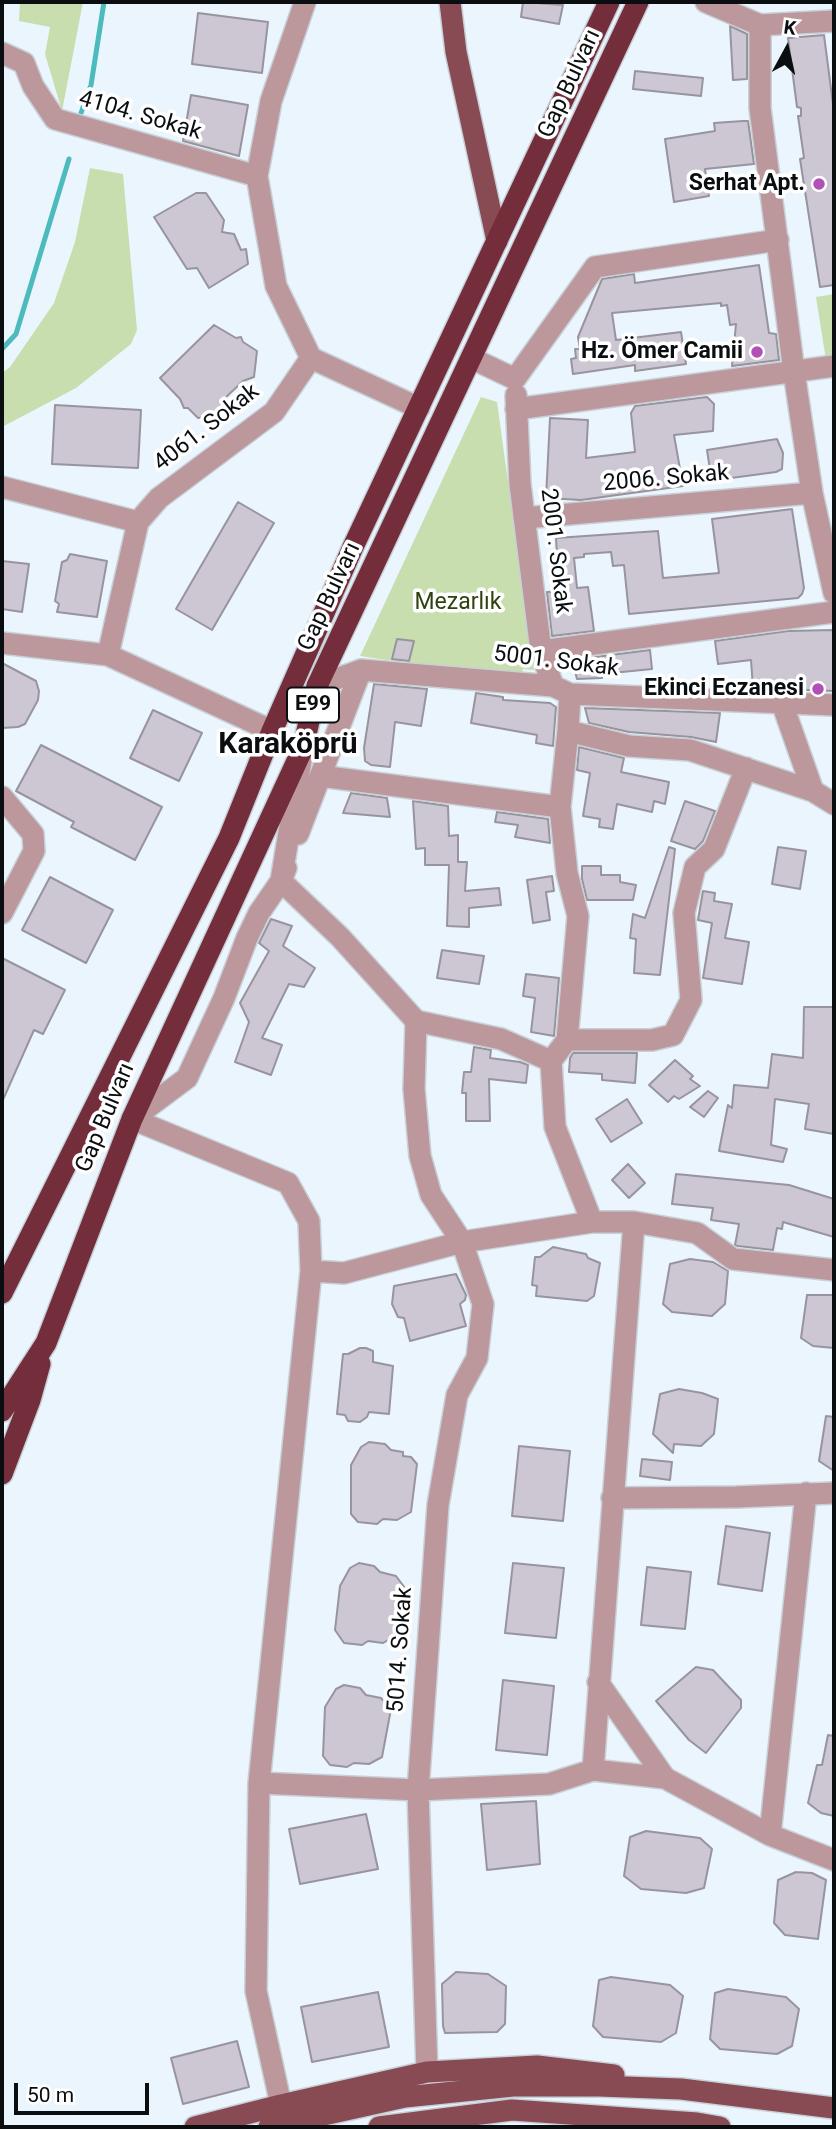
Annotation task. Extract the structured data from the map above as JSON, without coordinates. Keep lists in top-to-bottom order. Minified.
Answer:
{"streets":{"highway":["Gap Bulvarı","E99"],"street":["4104. Sokak","4061. Sokak","2006. Sokak","2001. Sokak","5001. Sokak","5014. Sokak"]},"crossings":[["Gap Bulvarı","5001. Sokak"],["2006. Sokak","2001. Sokak"],["2001. Sokak","5001. Sokak"]],"districts":["Karaköprü"],"parks":["Mezarlık"],"places":["Serhat Apt.","Hz. Ömer Camii","Ekinci Eczanesi"],"scale_bar":"50 m","north":"top"}
